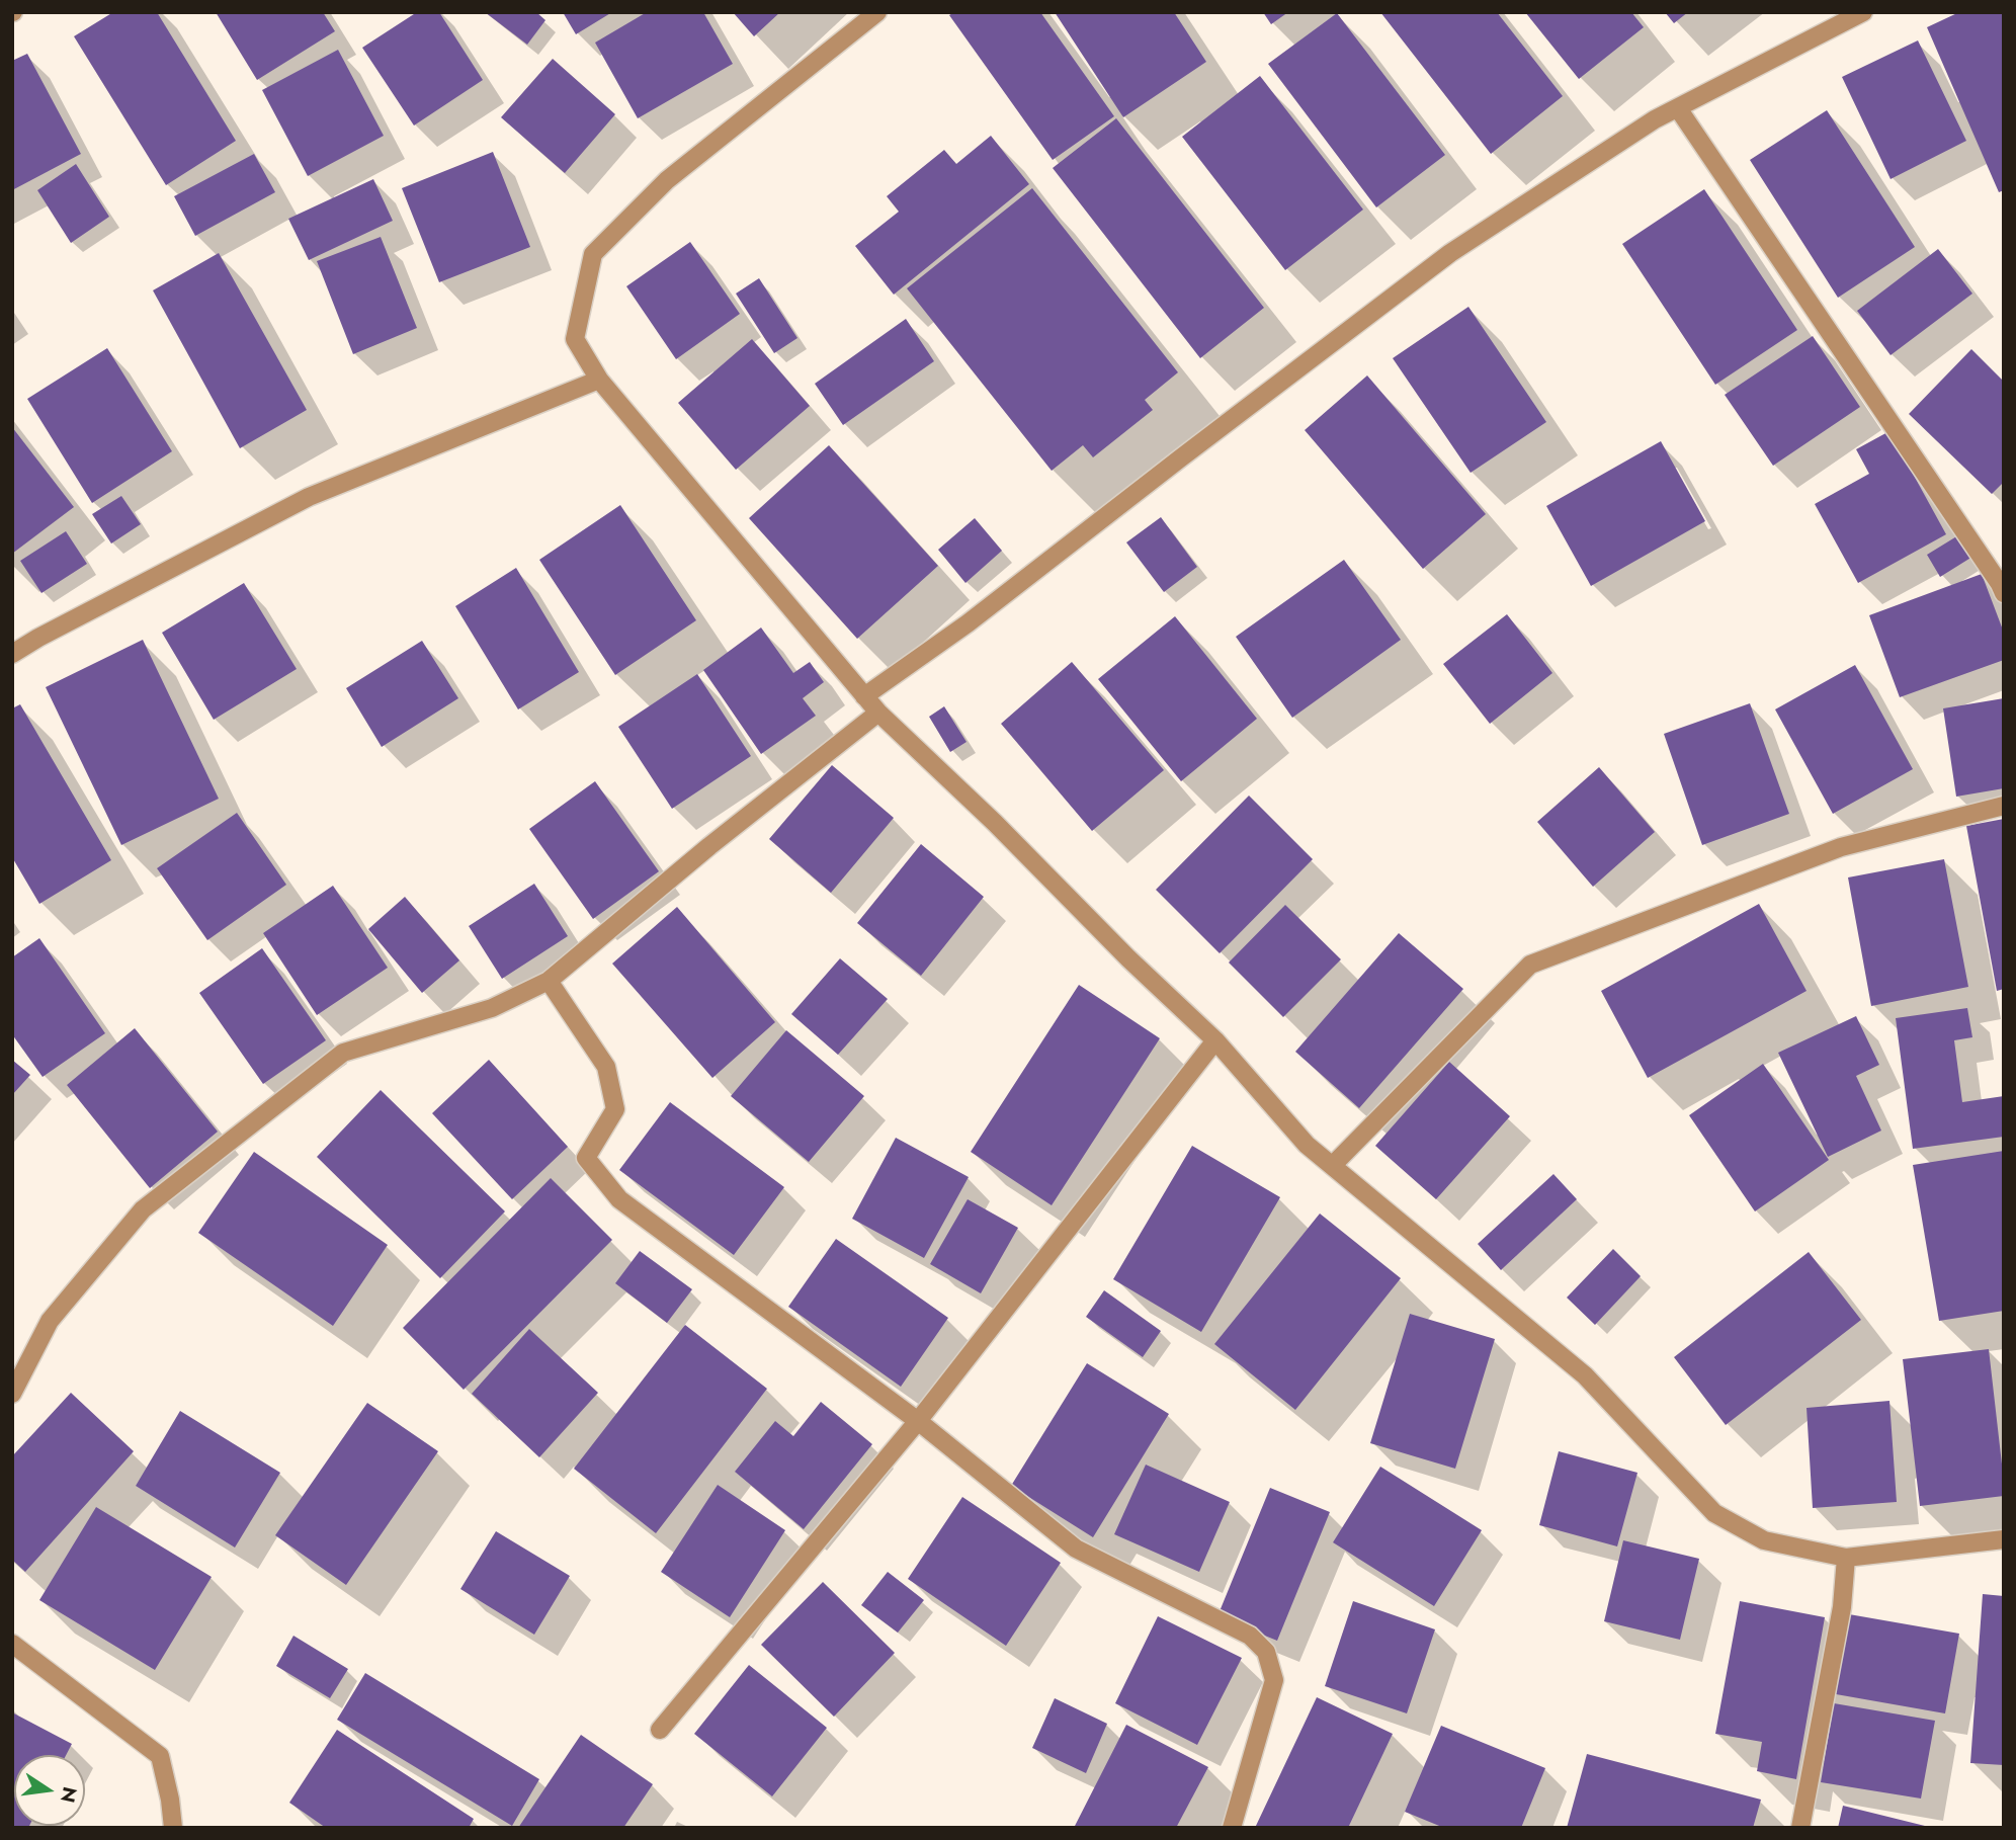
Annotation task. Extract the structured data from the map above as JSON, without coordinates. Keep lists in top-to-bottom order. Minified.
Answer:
{"north":"right"}
